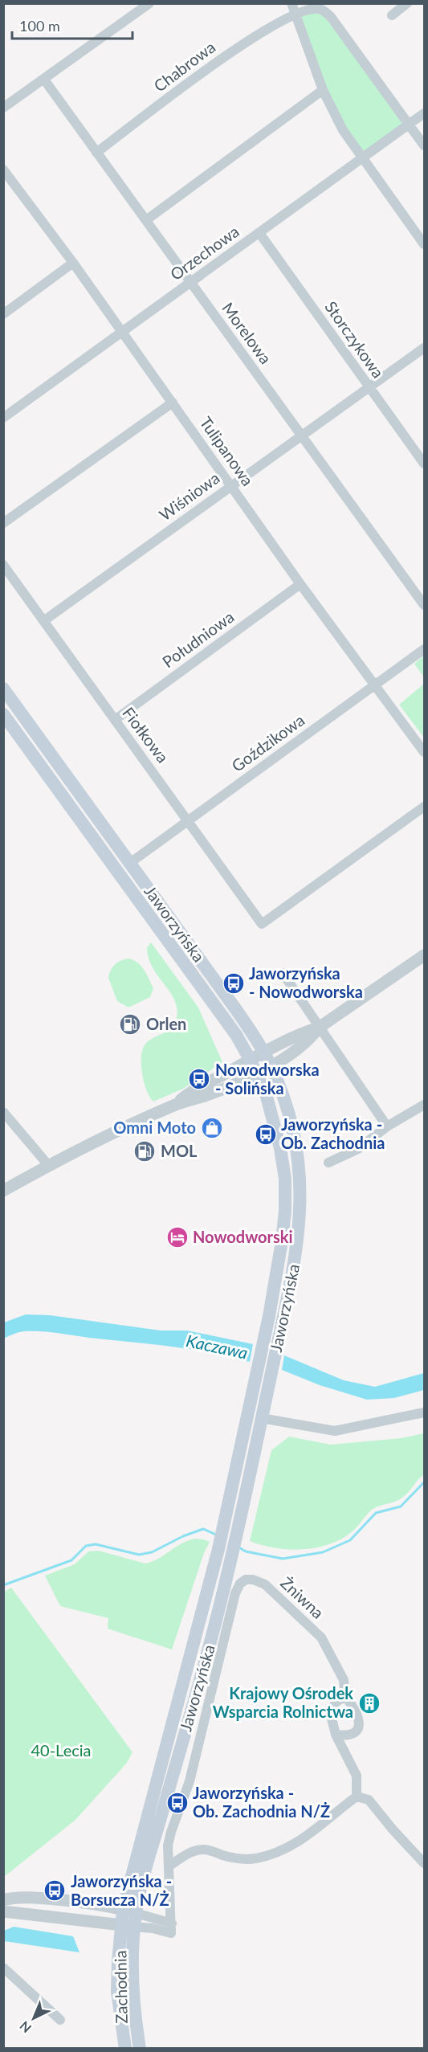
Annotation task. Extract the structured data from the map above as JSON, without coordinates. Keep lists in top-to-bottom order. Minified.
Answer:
{"streets":{"main road":["Jaworzyńska","Zachodnia"],"street":["Chabrowa","Orzechowa","Morelowa","Storczykowa","Tulipanowa","Wiśniowa","Południowa","Fiołkowa","Goździkowa","Żniwna"]},"crossings":[["Chabrowa","Orzechowa"],["Chabrowa","Morelowa"],["Orzechowa","Morelowa"],["Orzechowa","Storczykowa"],["Orzechowa","Tulipanowa"],["Morelowa","Wiśniowa"],["Storczykowa","Wiśniowa"],["Tulipanowa","Wiśniowa"],["Tulipanowa","Południowa"],["Tulipanowa","Goździkowa"],["Wiśniowa","Fiołkowa"],["Południowa","Fiołkowa"],["Fiołkowa","Goździkowa"],["Goździkowa","Jaworzyńska"],["Jaworzyńska","Zachodnia"]],"water":["Kaczawa"],"parks":["40-Lecia"],"places":{"bus stop":["Jaworzyńska - Nowodworska","Nowodworska - Solińska","Jaworzyńska - Ob. Zachodnia","Jaworzyńska - Ob. Zachodnia N/Ż","Jaworzyńska - Borsucza N/Ż"],"fuel station":["Orlen","MOL"],"shop":["Omni Moto"],"hotel":["Nowodworski"],"building":["Krajowy Ośrodek Wsparcia Rolnictwa"]},"scale_bar":"100 m","north":"bottom left"}
